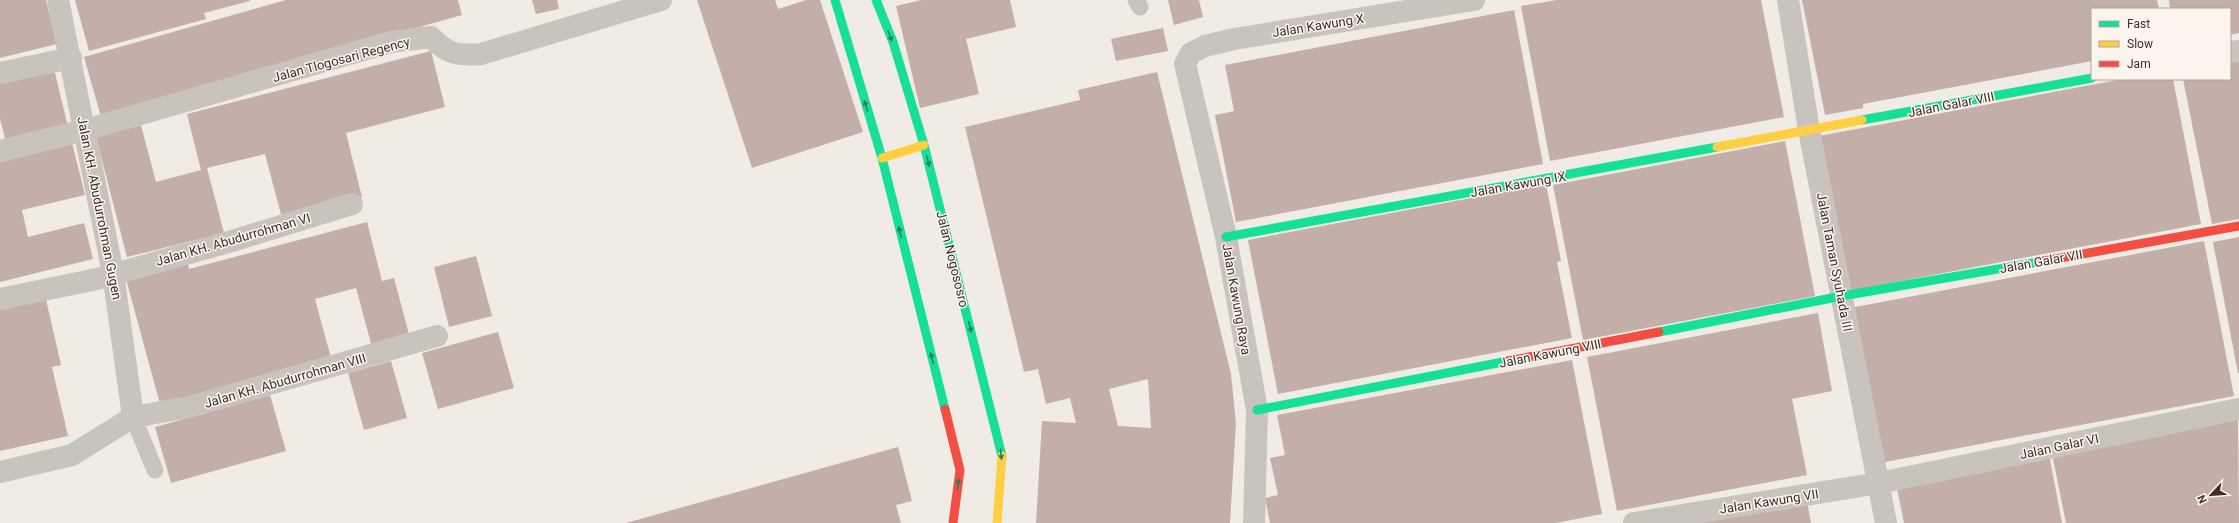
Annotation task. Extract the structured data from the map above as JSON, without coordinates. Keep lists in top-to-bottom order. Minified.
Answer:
{"streets":{"street":["Jalan Kawung X","Jalan Tlogosari Regency","Jalan Galar VIII","Jalan Kawung IX","Jalan KH. Abudurrohman Gugen","Jalan KH. Abudurrohman VI","Jalan Nogososro","Jalan Galar VII","Jalan Taman Syuhada III","Jalan Kawung Raya","Jalan Kawung VIII","Jalan KH. Abudurrohman VIII","Jalan Galar VI","Jalan Kawung VII"]},"crossings":[["Jalan Kawung X","Jalan Kawung Raya"],["Jalan Tlogosari Regency","Jalan KH. Abudurrohman Gugen"],["Jalan Galar VIII","Jalan Kawung IX"],["Jalan Galar VIII","Jalan Taman Syuhada III"],["Jalan Kawung IX","Jalan Taman Syuhada III"],["Jalan Kawung IX","Jalan Kawung Raya"],["Jalan KH. Abudurrohman Gugen","Jalan KH. Abudurrohman VI"],["Jalan KH. Abudurrohman Gugen","Jalan KH. Abudurrohman VIII"],["Jalan Galar VII","Jalan Taman Syuhada III"],["Jalan Galar VII","Jalan Kawung VIII"],["Jalan Taman Syuhada III","Jalan Kawung VIII"],["Jalan Taman Syuhada III","Jalan Galar VI"],["Jalan Taman Syuhada III","Jalan Kawung VII"],["Jalan Kawung Raya","Jalan Kawung VIII"],["Jalan Galar VI","Jalan Kawung VII"]],"legend":["Fast","Slow","Jam"],"north":"bottom left"}
